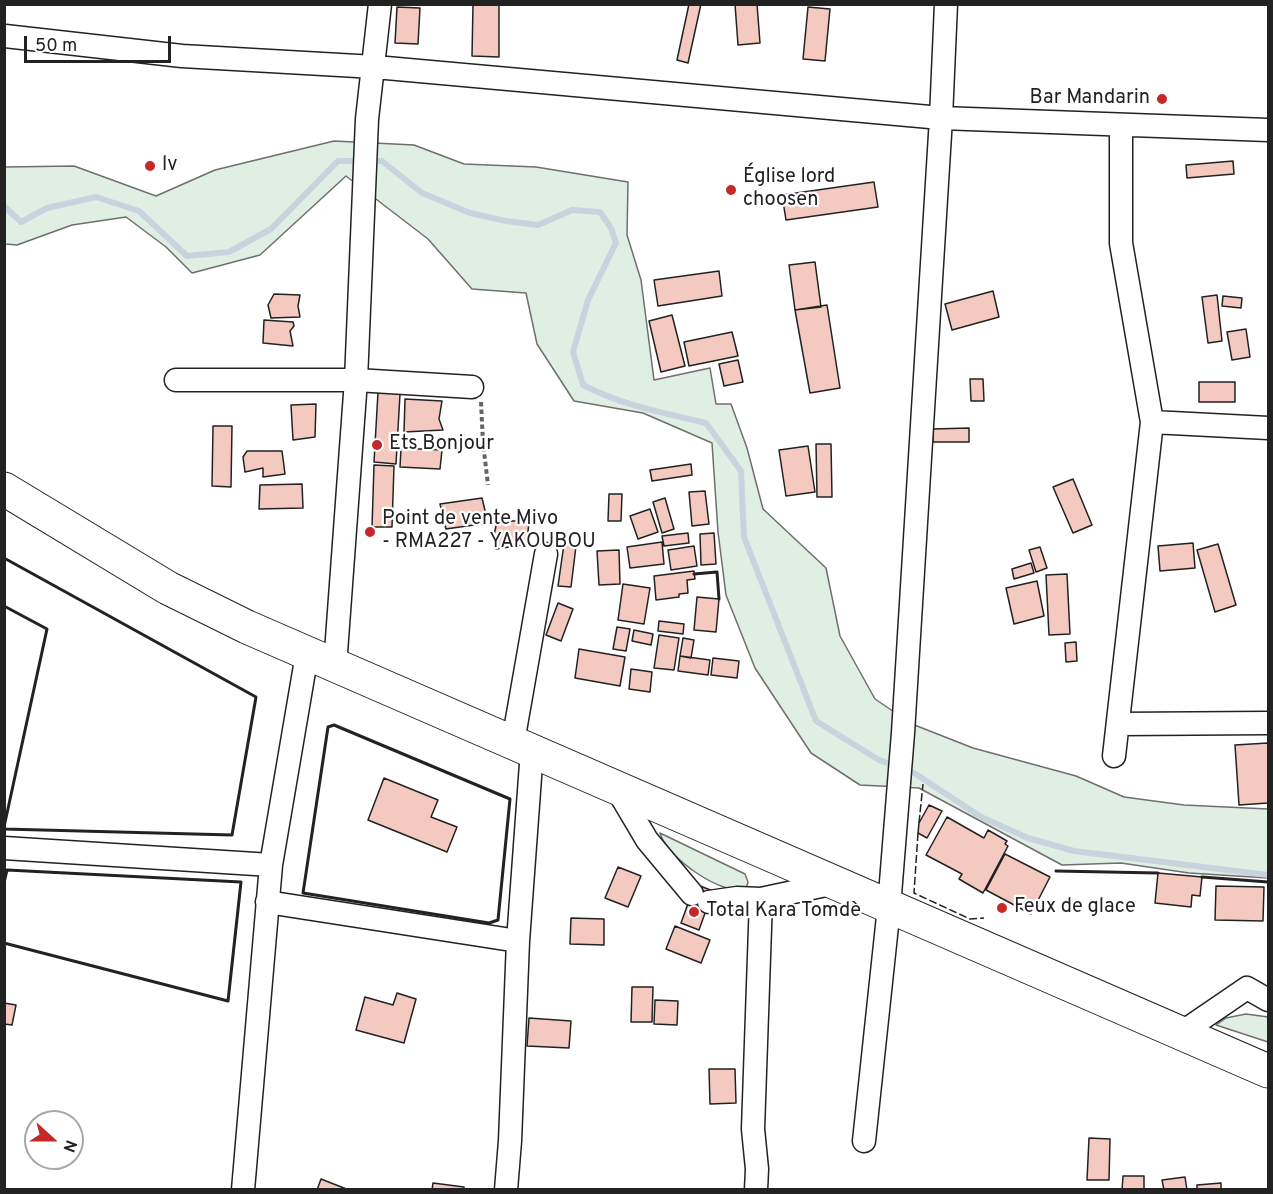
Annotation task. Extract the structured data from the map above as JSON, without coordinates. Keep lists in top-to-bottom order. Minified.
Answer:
{"places":["Bar Mandarin","lv","Église lord choosen","Ets Bonjour","Point de vente Mivo - RMA227 - YAKOUBOU","Feux de glace","Total Kara Tomdè"],"scale_bar":"50 m","north":"right"}
